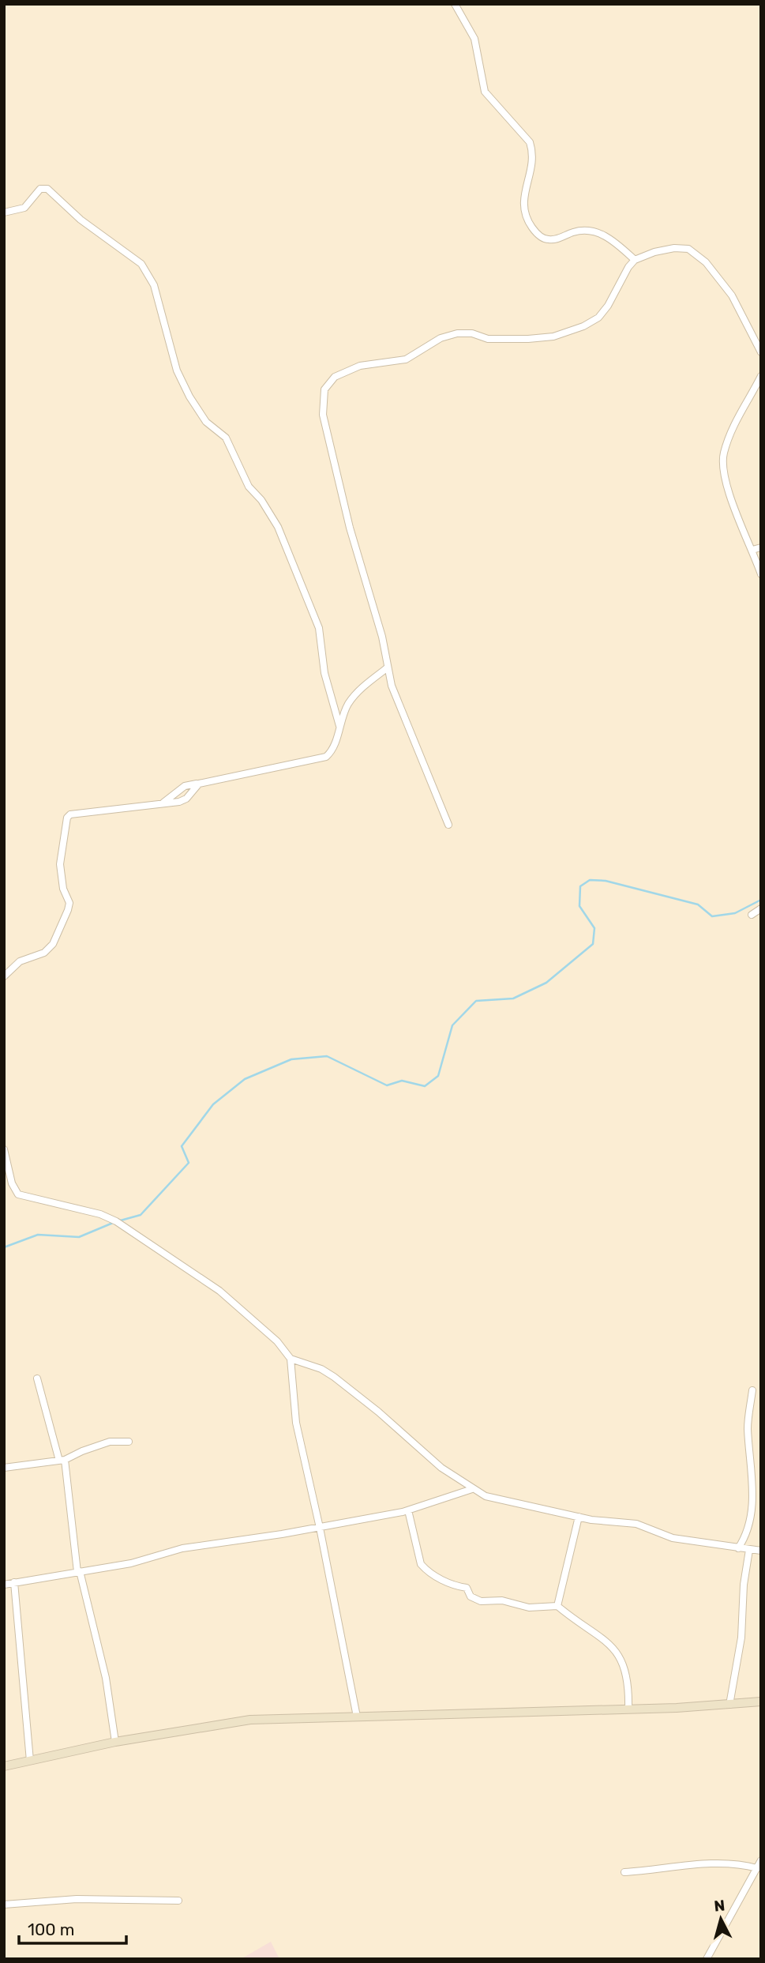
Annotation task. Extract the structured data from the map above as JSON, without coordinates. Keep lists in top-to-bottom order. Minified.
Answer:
{"scale_bar":"100 m","north":"top"}
